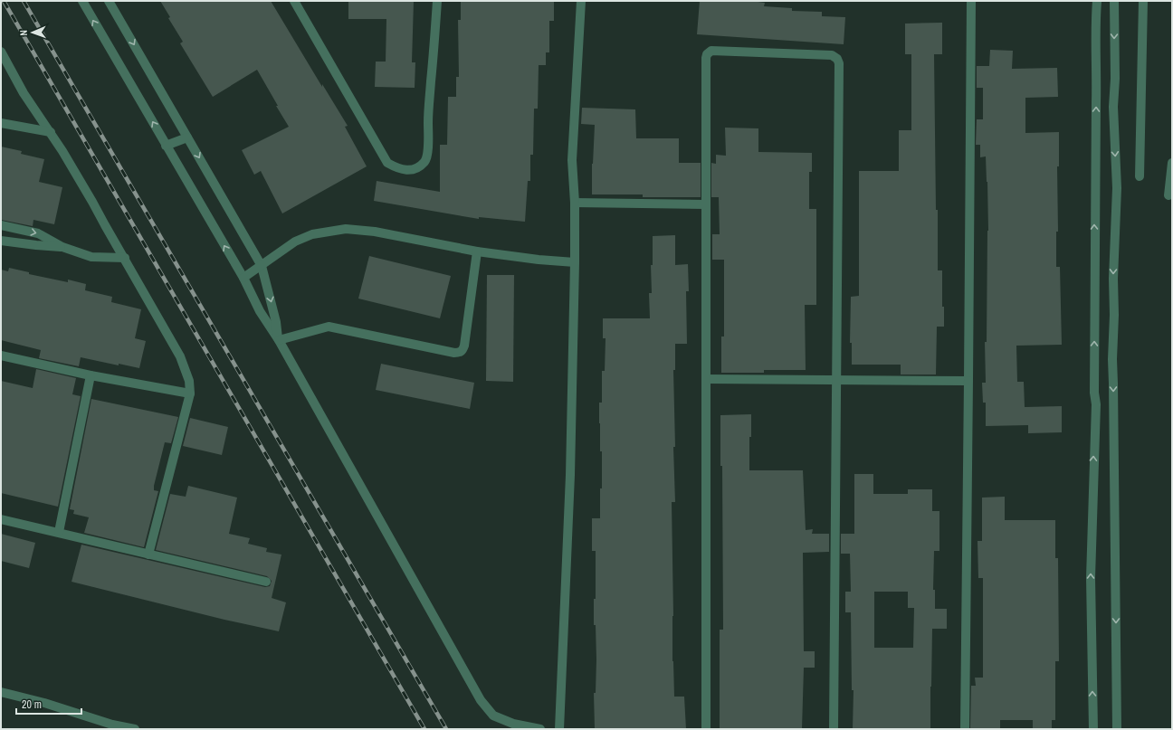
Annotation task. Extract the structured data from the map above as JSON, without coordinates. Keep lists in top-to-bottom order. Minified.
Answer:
{"scale_bar":"20 m","north":"left"}
